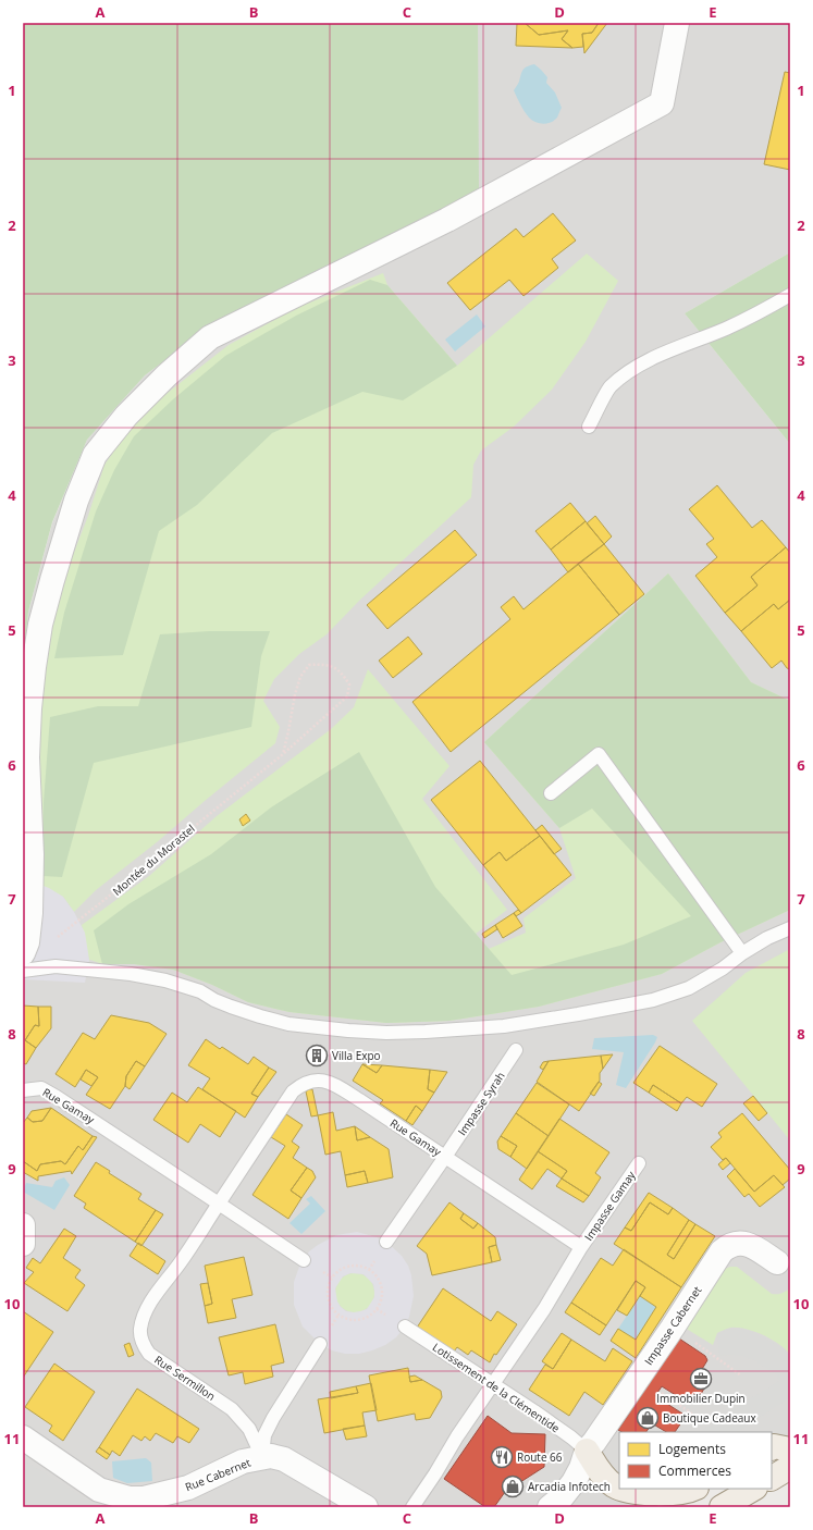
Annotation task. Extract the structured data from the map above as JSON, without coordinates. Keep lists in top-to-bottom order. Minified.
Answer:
{"streets":{"street":["Impasse Cabernet","Rue Cabernet"],"lane":["Impasse Syrah","Rue Gamay","Impasse Gamay","Rue Sermillon","Lotissement de la Clémentide"],"path":["Montée du Morastel"]},"crossings":[["Impasse Syrah","Rue Gamay"],["Rue Gamay","Impasse Gamay"],["Rue Gamay","Rue Sermillon"],["Impasse Cabernet","Lotissement de la Clémentide"],["Rue Sermillon","Rue Cabernet"]],"places":{"building":["Villa Expo"],"office":["Immobilier Dupin"],"shop":["Boutique Cadeaux","Arcadia Infotech"],"restaurant":["Route 66"]},"legend":["Logements","Commerces"],"grid":{"columns":["A","B","C","D","E"],"rows":["1","2","3","4","5","6","7","8","9","10","11"]}}
